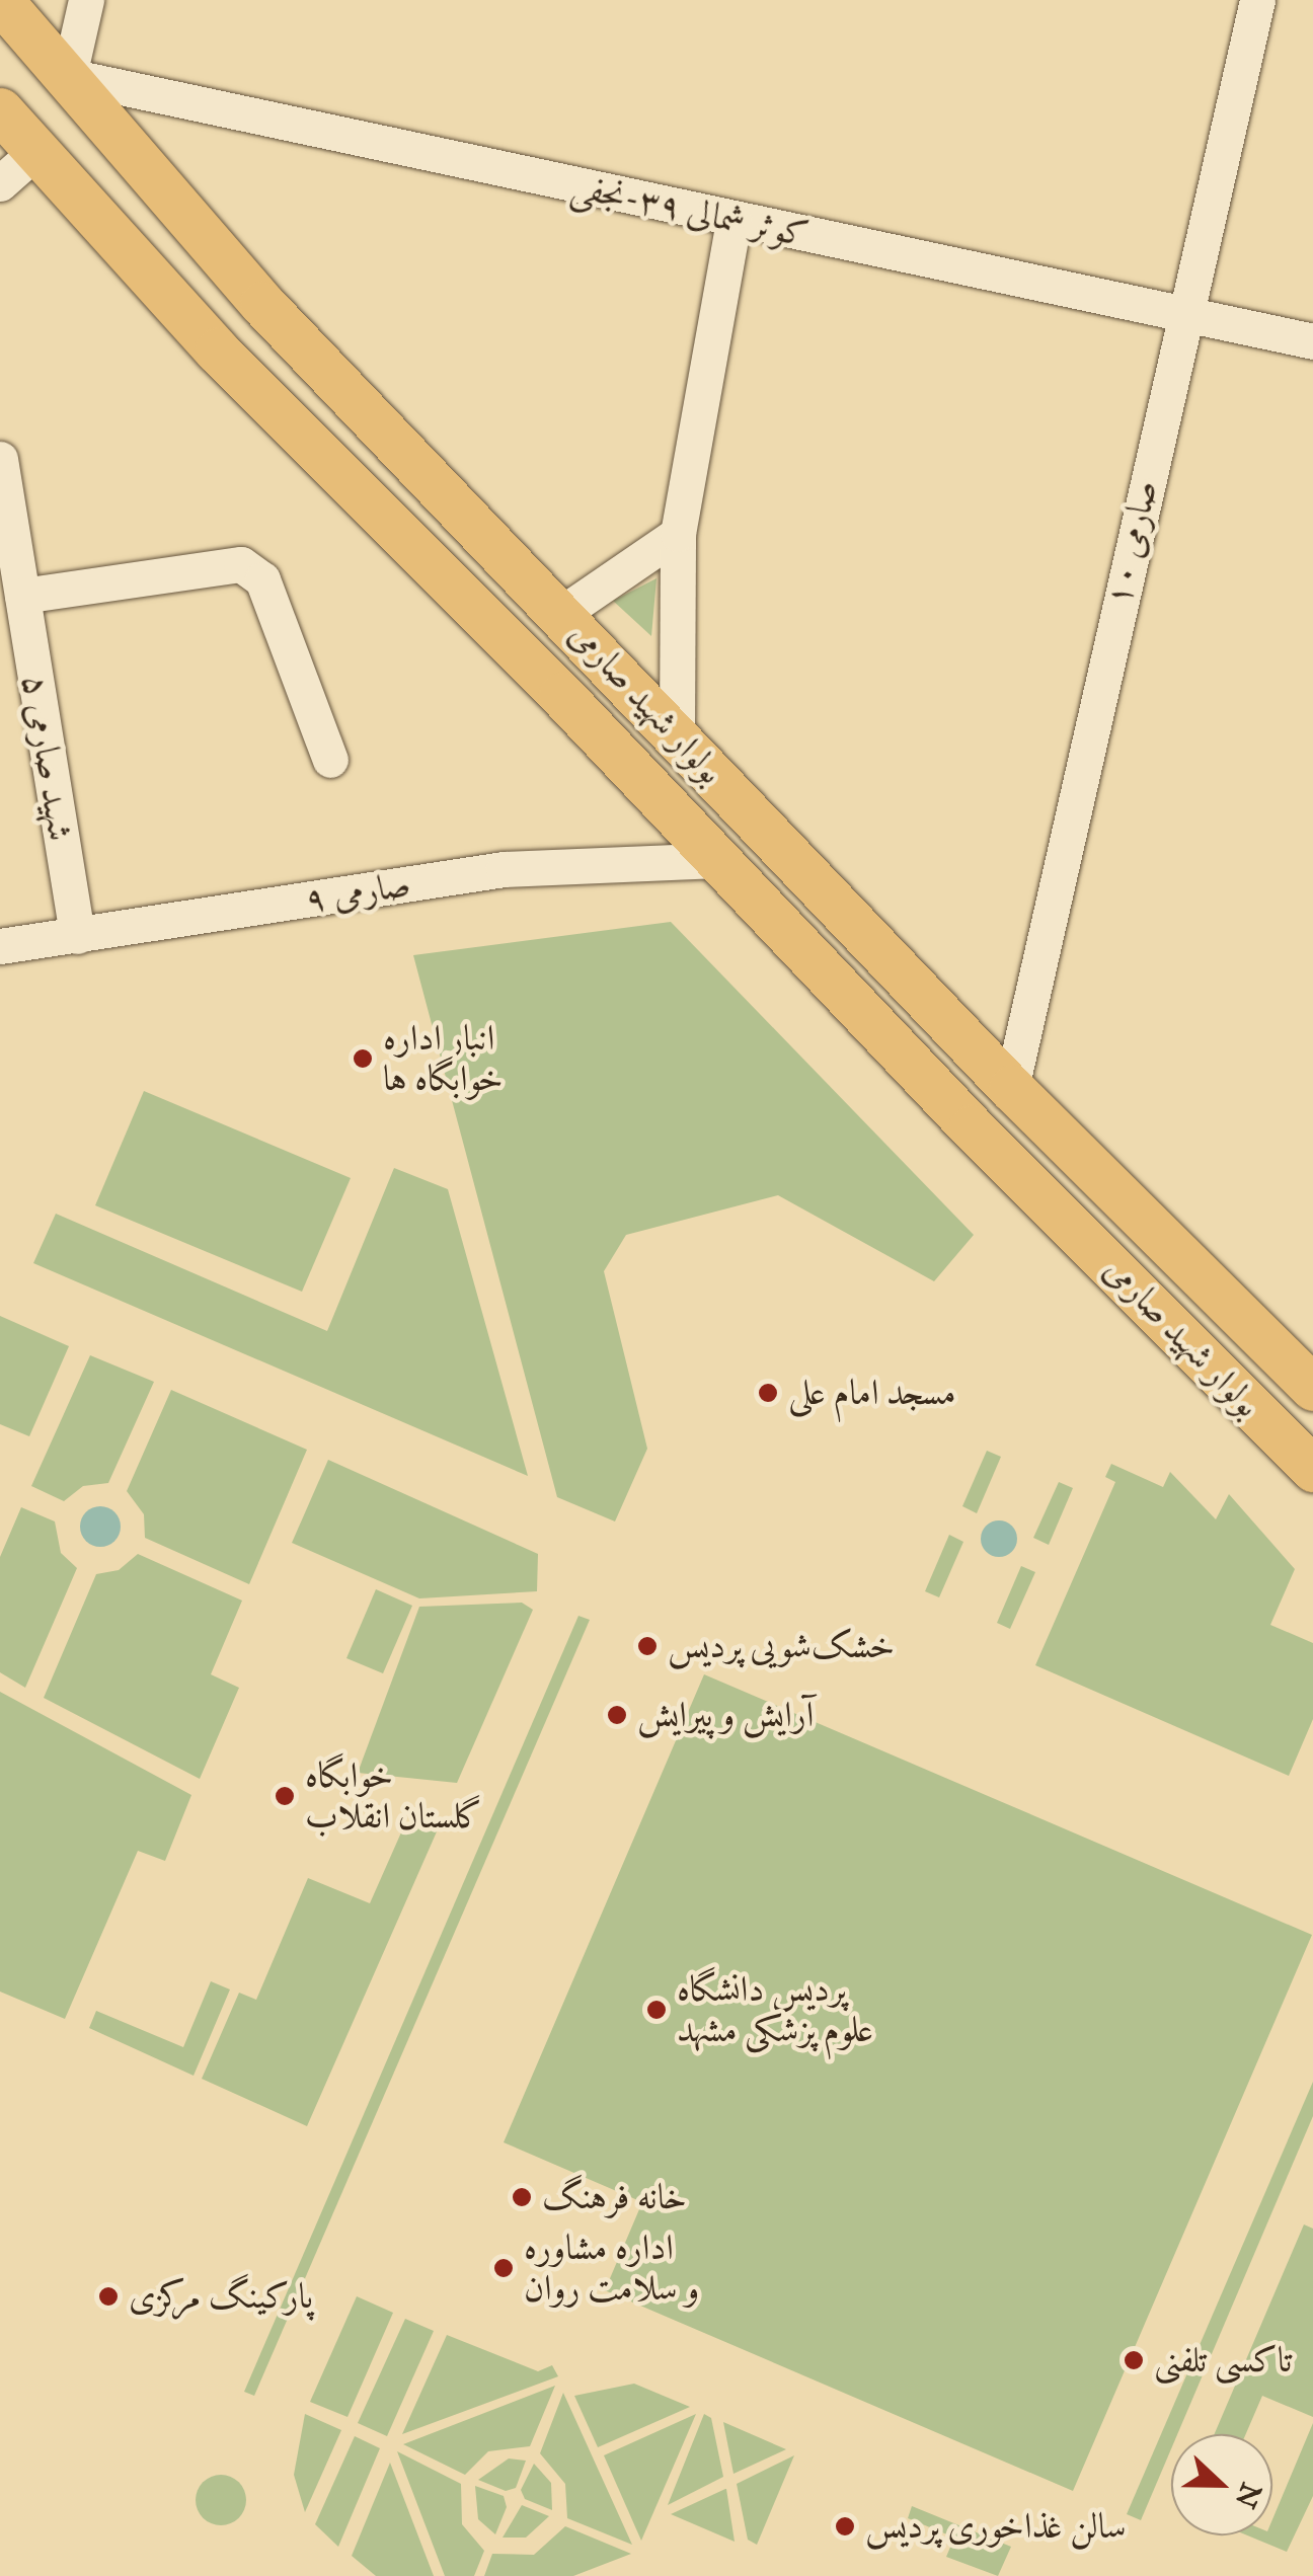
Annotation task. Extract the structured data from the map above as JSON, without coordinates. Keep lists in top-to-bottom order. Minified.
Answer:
{"streets":{"main road":["بولوار شهید صارمی"],"street":["کوثر شمالی ۳۹-نجفی","صارمی ۱۰","شهید صارمی ۵","صارمی ۹"]},"crossings":[["کوثر شمالی ۳۹-نجفی","صارمی ۱۰"],["کوثر شمالی ۳۹-نجفی","بولوار شهید صارمی"],["صارمی ۱۰","بولوار شهید صارمی"],["بولوار شهید صارمی","صارمی ۹"],["شهید صارمی ۵","صارمی ۹"]],"places":["انبار اداره خوابگاه ها","مسجد امام علی","خشک‌شویی پردیس","آرایش و پیرایش","خوابگاه گلستان انقلاب","پردیس دانشگاه علوم پزشکی مشهد","خانه فرهنگ","اداره مشاوره و سلامت روان","پارکینگ مرکزی","تاکسی تلفنی","سالن غذاخوری پردیس"],"north":"right"}
